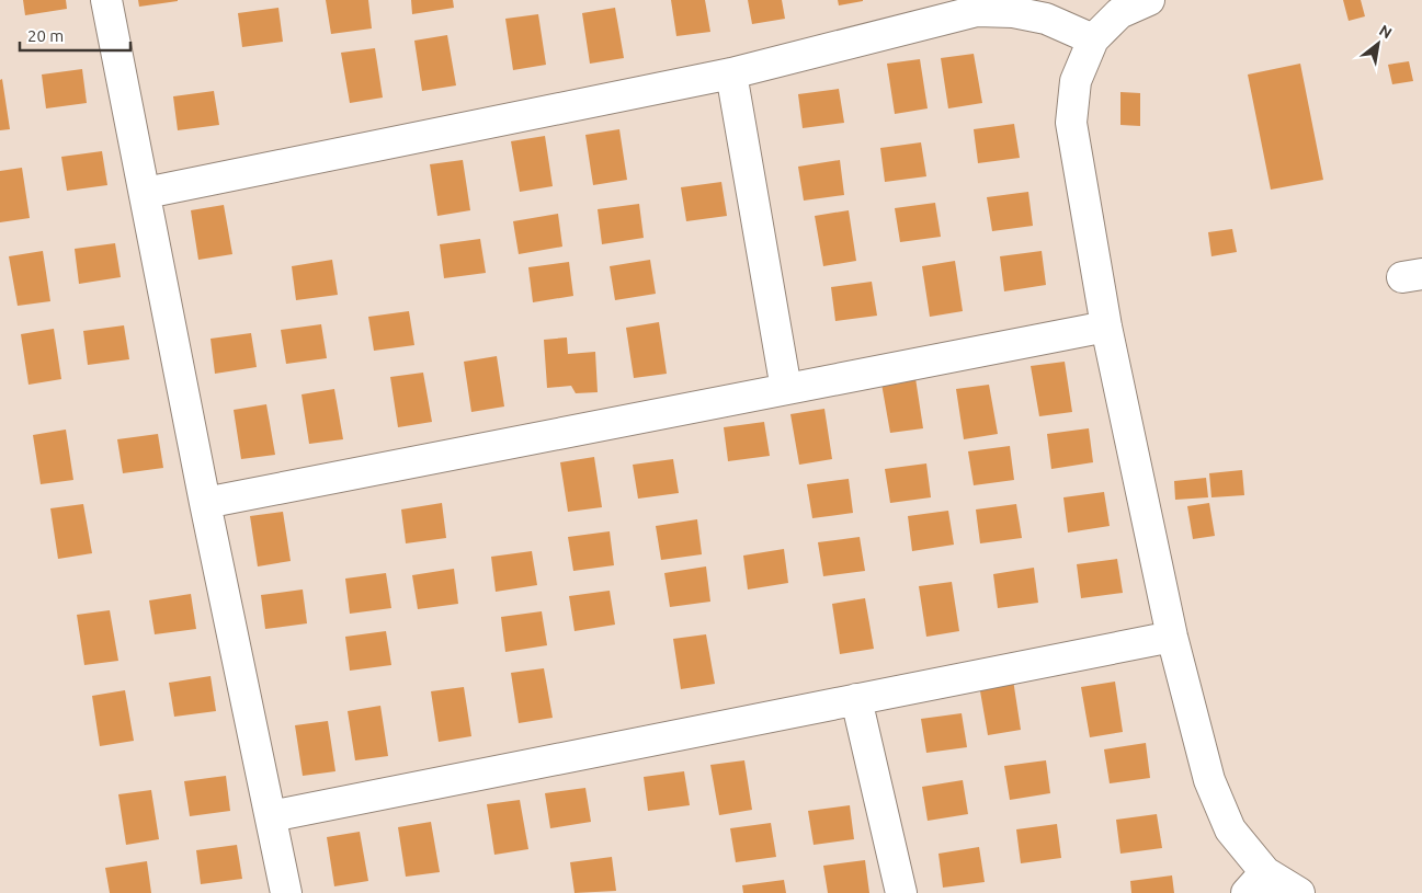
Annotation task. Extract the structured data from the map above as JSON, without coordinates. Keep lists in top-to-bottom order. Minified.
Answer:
{"scale_bar":"20 m","north":"top right"}
